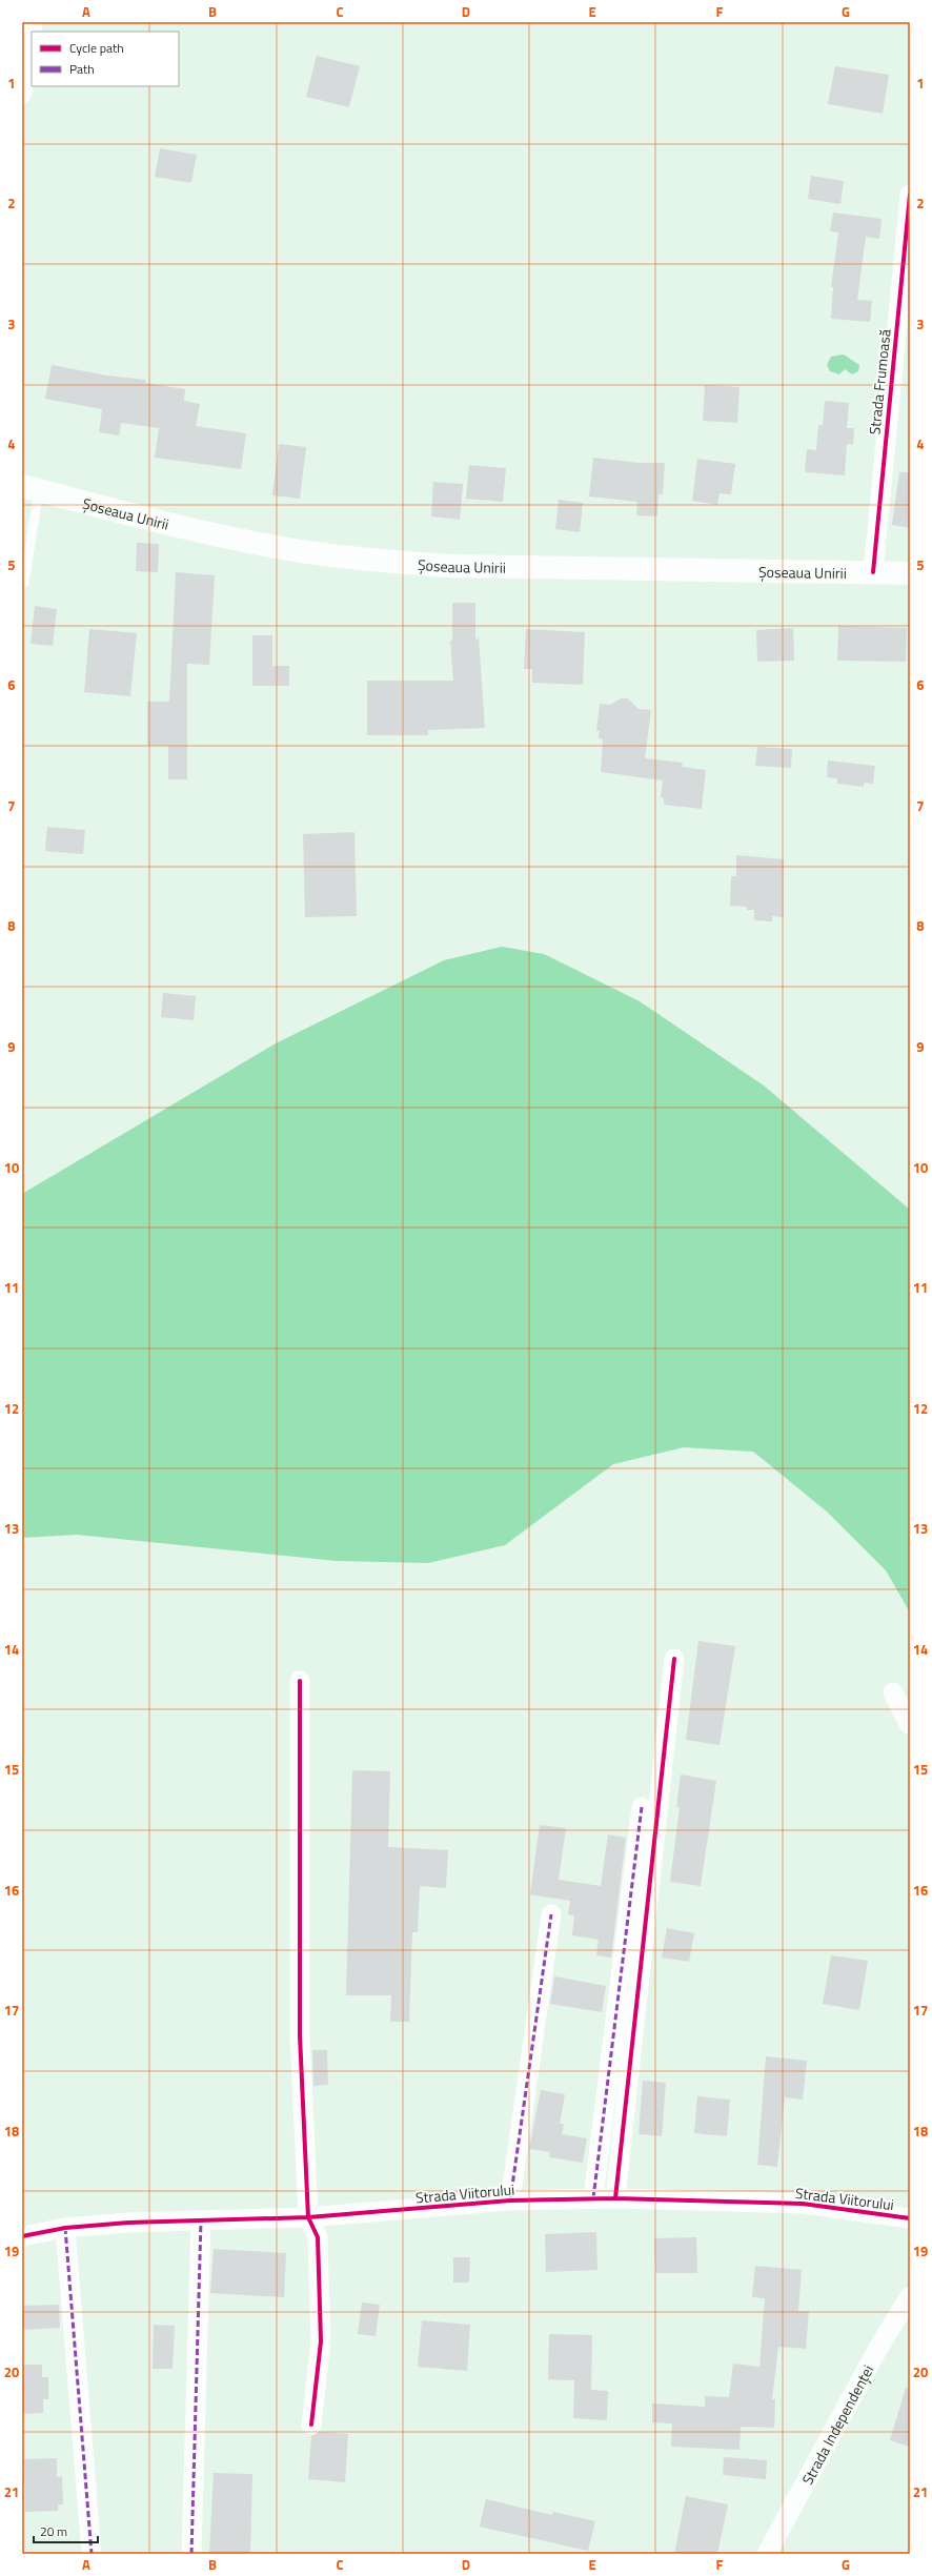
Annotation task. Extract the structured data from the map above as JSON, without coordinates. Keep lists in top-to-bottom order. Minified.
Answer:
{"streets":{"main road":["Șoseaua Unirii"],"street":["Strada Frumoasă","Strada Viitorului","Strada Independenței"]},"crossings":[["Strada Frumoasă","Șoseaua Unirii"]],"legend":["Cycle path","Path"],"scale_bar":"20 m","grid":{"columns":["A","B","C","D","E","F","G"],"rows":["1","2","3","4","5","6","7","8","9","10","11","12","13","14","15","16","17","18","19","20","21"]}}
